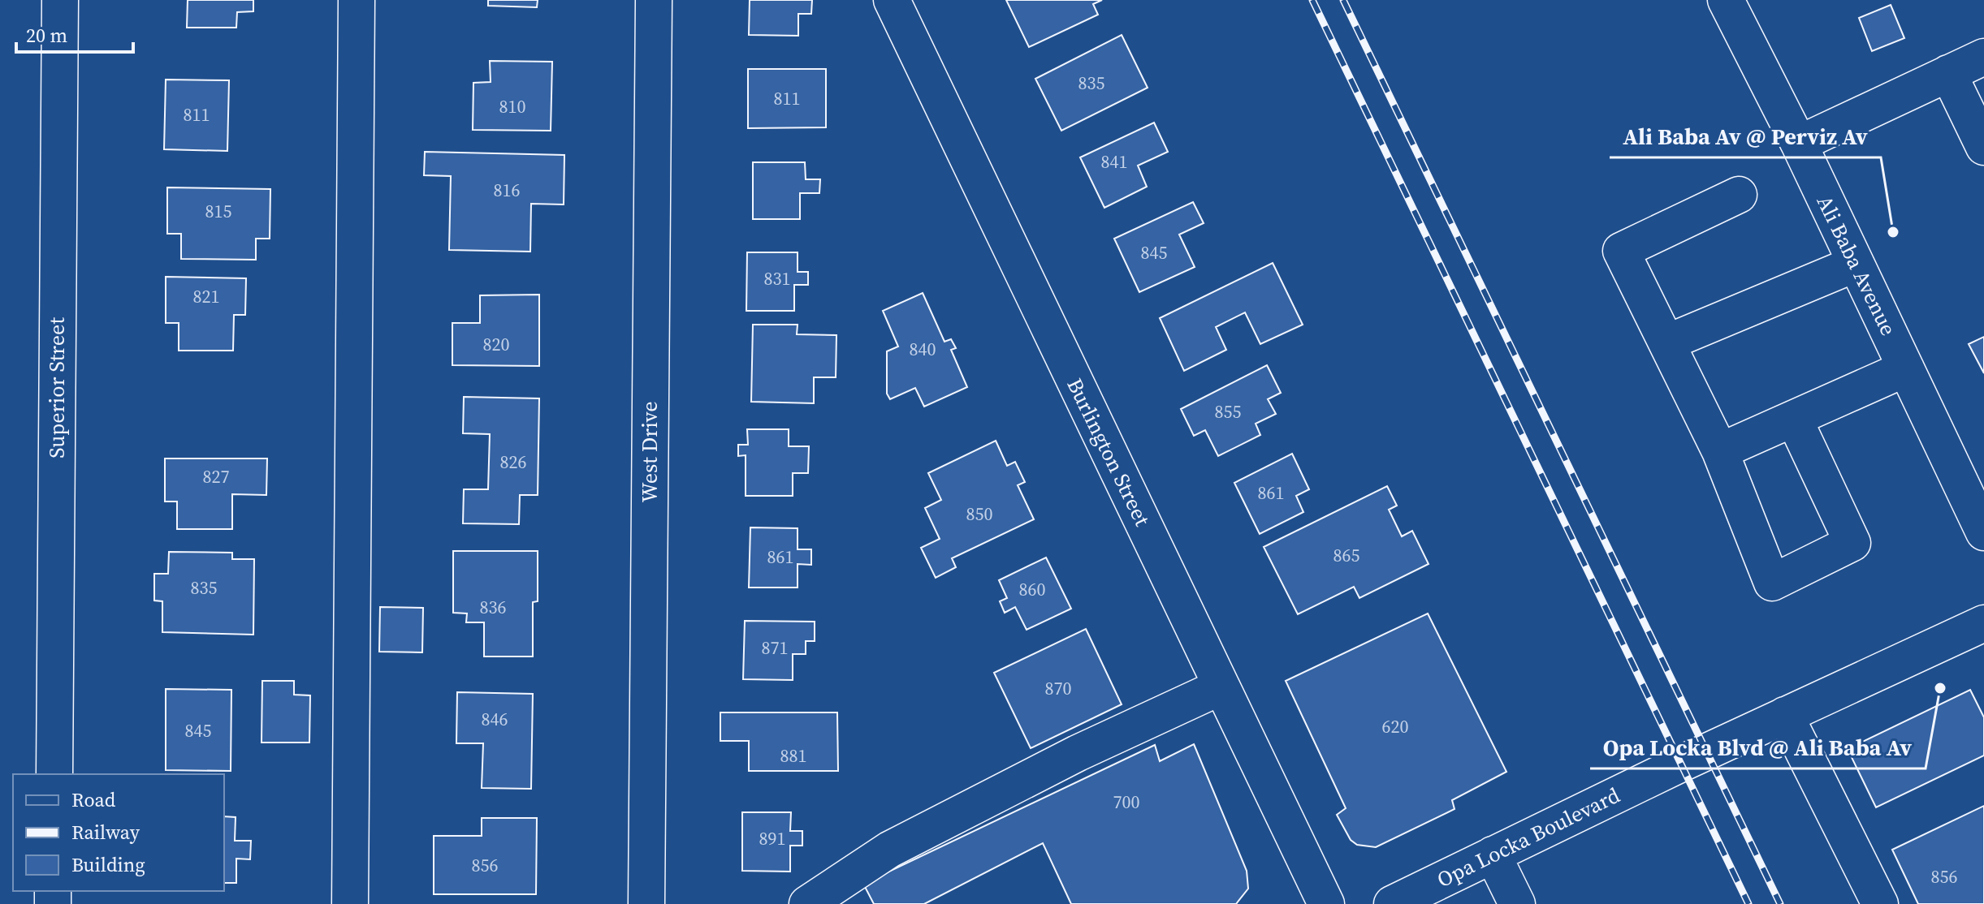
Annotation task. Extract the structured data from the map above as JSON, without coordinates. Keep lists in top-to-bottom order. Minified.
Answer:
{"streets":{"street":["Ali Baba Avenue","Superior Street","West Drive","Burlington Street","Opa Locka Boulevard"]},"places":["Ali Baba Av @ Perviz Av","Opa Locka Blvd @ Ali Baba Av"],"house_numbers":["835","811","810","811","841","816","815","845","831","821","820","840","855","826","827","861","850","865","861","835","860","836","871","870","846","620","845","881","700","891","856","856"],"legend":["Road","Railway","Building"],"scale_bar":"20 m"}
